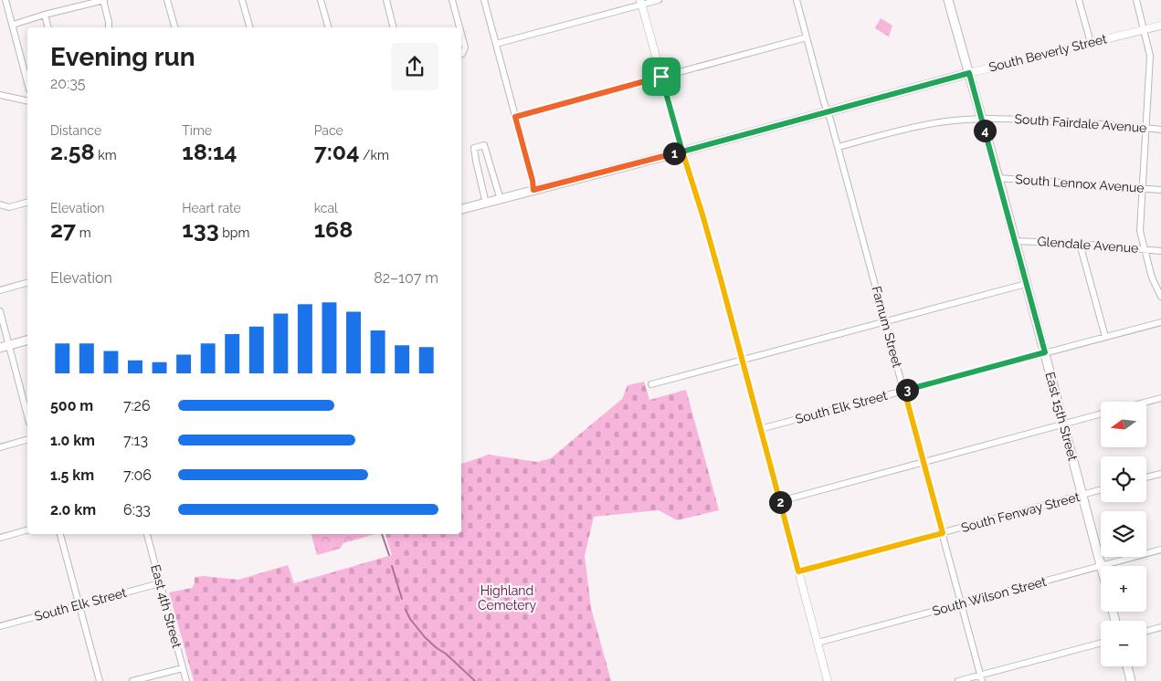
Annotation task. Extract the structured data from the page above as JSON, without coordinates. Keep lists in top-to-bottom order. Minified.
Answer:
{"streets":{"main road":["South Beverly Street","East 15th Street"],"street":["South Fairdale Avenue","South Lennox Avenue","Glendale Avenue","Farnum Street","South Elk Street","South Fenway Street","South Wilson Street","East 4th Street"]},"crossings":[["South Beverly Street","Farnum Street"],["South Beverly Street","East 15th Street"],["South Fairdale Avenue","Farnum Street"],["South Fairdale Avenue","East 15th Street"],["South Lennox Avenue","East 15th Street"],["Glendale Avenue","East 15th Street"],["Farnum Street","South Elk Street"],["Farnum Street","South Fenway Street"],["Farnum Street","South Wilson Street"],["South Elk Street","East 15th Street"],["South Elk Street","East 4th Street"],["East 15th Street","South Fenway Street"],["East 15th Street","South Wilson Street"]],"parks":["Highland Cemetery"],"north":"left","page":{"heading":["Evening run","20:35"],"stats":[["Distance","2.58 km"],["Time","18:14"],["Pace","7:04 /km"],["Elevation","27 m"],["Heart rate","133 bpm"],["kcal","168"]],"pins":["4","1","3","2"],"chart":["Elevation","82–107 m"],"list":[{"name":"500 m","note":"7:26"},{"name":"1.0 km","note":"7:13"},{"name":"1.5 km","note":"7:06"},{"name":"2.0 km","note":"6:33"}],"map_buttons":["+","−"]}}
